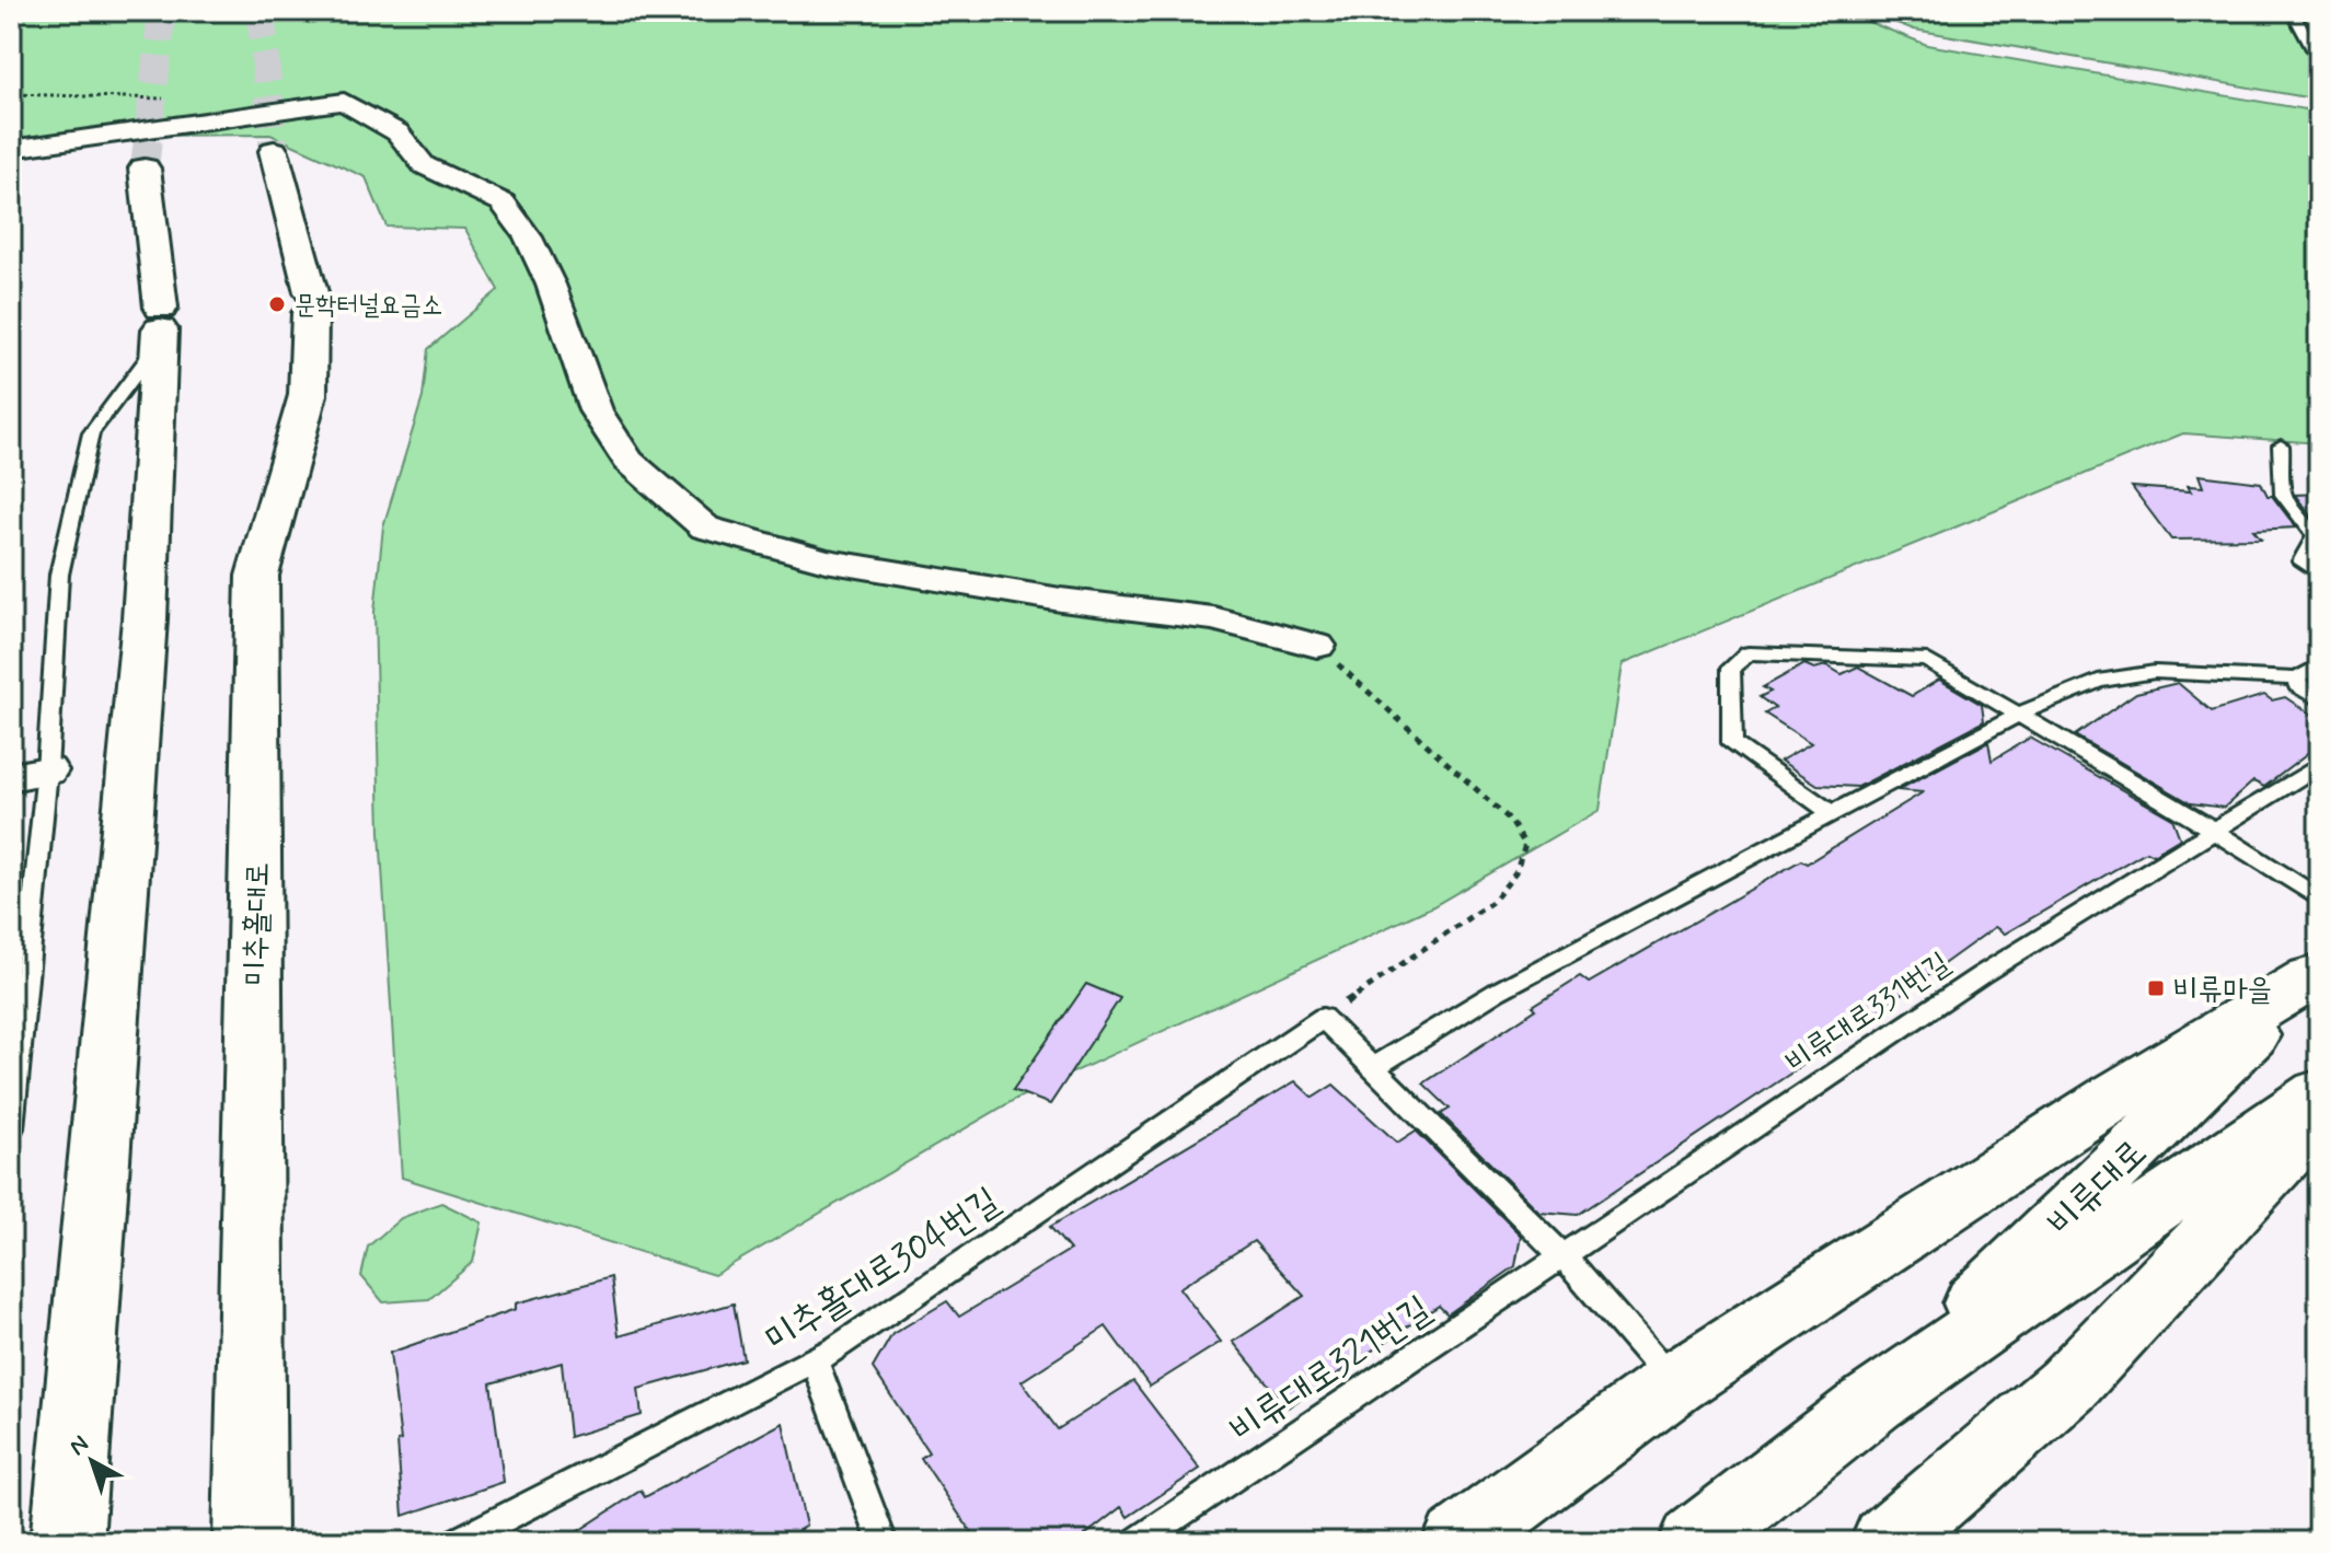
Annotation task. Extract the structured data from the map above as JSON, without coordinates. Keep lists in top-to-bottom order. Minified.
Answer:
{"streets":{"main road":["미추홀대로","비류대로"],"lane":["비류대로331번길","미추홀대로304번길","비류대로321번길"]},"crossings":[["비류대로331번길","비류대로321번길"]],"places":{"other":["문학터널요금소"],"transit":["비류마을"]},"north":"top left"}
